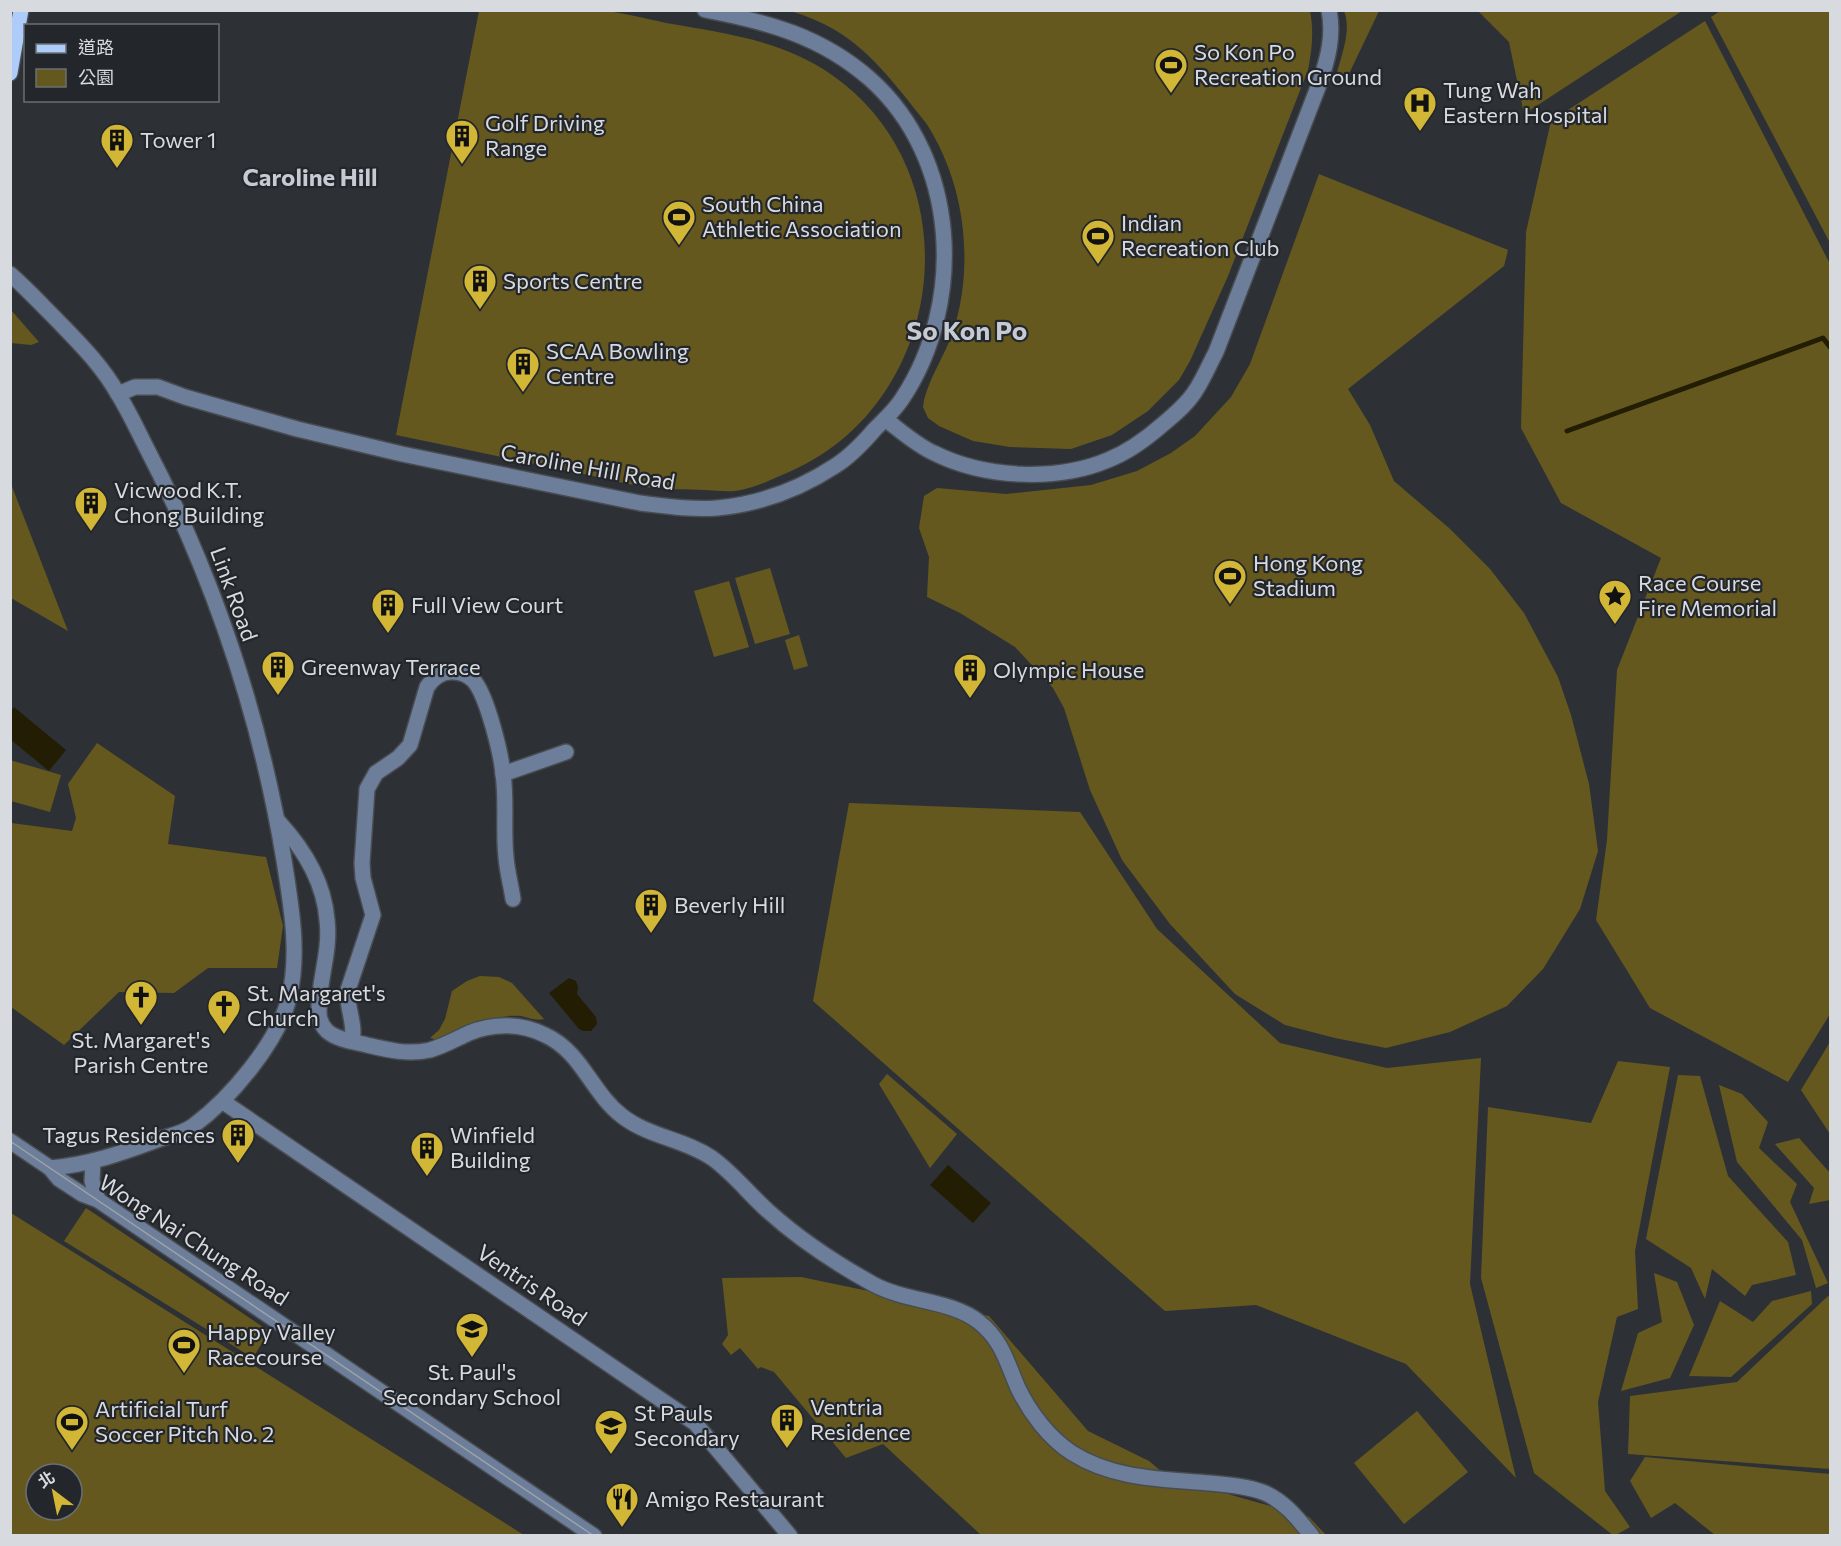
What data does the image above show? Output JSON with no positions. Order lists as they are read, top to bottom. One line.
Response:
{"streets":{"street":["Caroline Hill Road","Link Road","Wong Nai Chung Road","Ventris Road"]},"crossings":[["Caroline Hill Road","Link Road"],["Link Road","Wong Nai Chung Road"],["Link Road","Ventris Road"]],"districts":["Caroline Hill","So Kon Po"],"places":{"sports":["So Kon Po Recreation Ground","South China Athletic Association","Indian Recreation Club","Hong Kong Stadium","Happy Valley Racecourse","Artificial Turf Soccer Pitch No. 2"],"hospital":["Tung Wah Eastern Hospital"],"building":["Golf Driving Range","Tower 1","Sports Centre","SCAA Bowling Centre","Vicwood K.T. Chong Building","Full View Court","Greenway Terrace","Olympic House","Beverly Hill","Tagus Residences","Winfield Building","Ventria Residence"],"place":["Race Course Fire Memorial"],"church":["St. Margaret's Parish Centre","St. Margaret's Church"],"school or university":["St. Paul's Secondary School","St Pauls Secondary"],"restaurant":["Amigo Restaurant"]},"legend":["道路","公園"],"north":"top left"}
